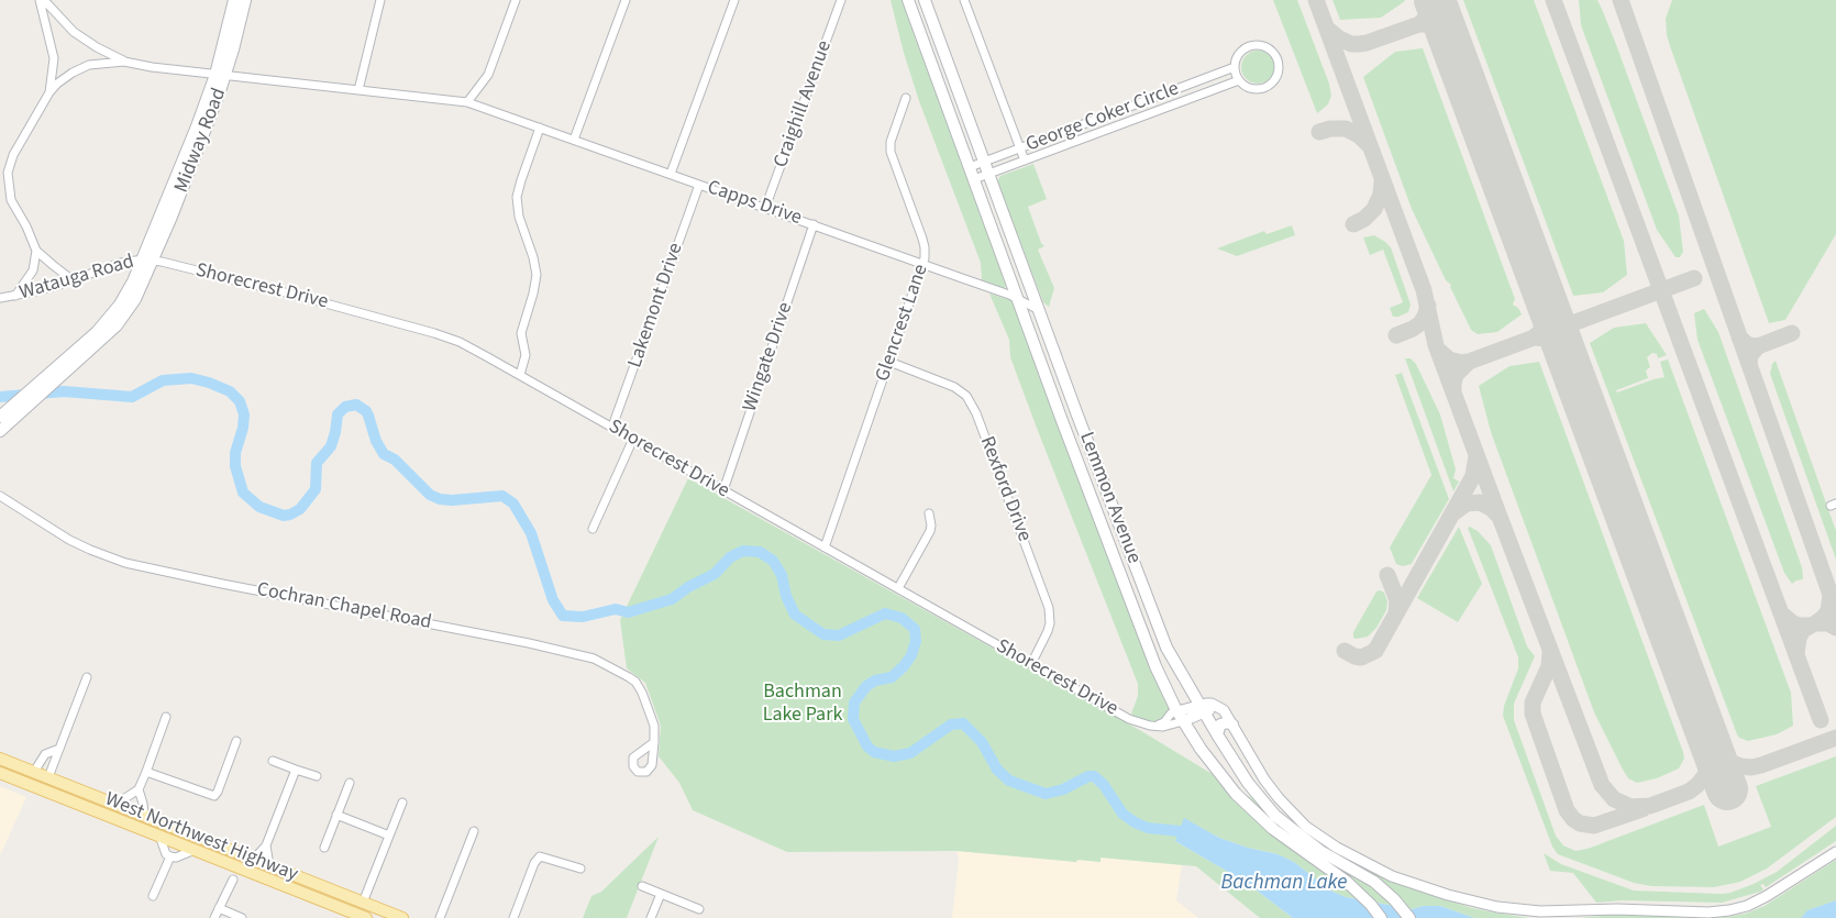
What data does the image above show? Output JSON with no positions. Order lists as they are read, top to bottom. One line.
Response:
{"streets":{"main road":["Midway Road","Lemmon Avenue","West Northwest Highway"],"street":["Craighill Avenue","George Coker Circle","Capps Drive","Watauga Road","Shorecrest Drive","Lakemont Drive","Glencrest Lane","Wingate Drive","Rexford Drive","Cochran Chapel Road"]},"crossings":[["Craighill Avenue","Capps Drive"],["George Coker Circle","Lemmon Avenue"],["Midway Road","Capps Drive"],["Midway Road","Watauga Road"],["Midway Road","Shorecrest Drive"],["Capps Drive","Lakemont Drive"],["Capps Drive","Glencrest Lane"],["Capps Drive","Wingate Drive"],["Capps Drive","Lemmon Avenue"],["Watauga Road","Shorecrest Drive"],["Shorecrest Drive","Lakemont Drive"],["Shorecrest Drive","Glencrest Lane"],["Shorecrest Drive","Wingate Drive"],["Shorecrest Drive","Rexford Drive"],["Shorecrest Drive","Lemmon Avenue"],["Glencrest Lane","Rexford Drive"]],"water":["Bachman Lake"],"parks":["Bachman Lake Park"]}
